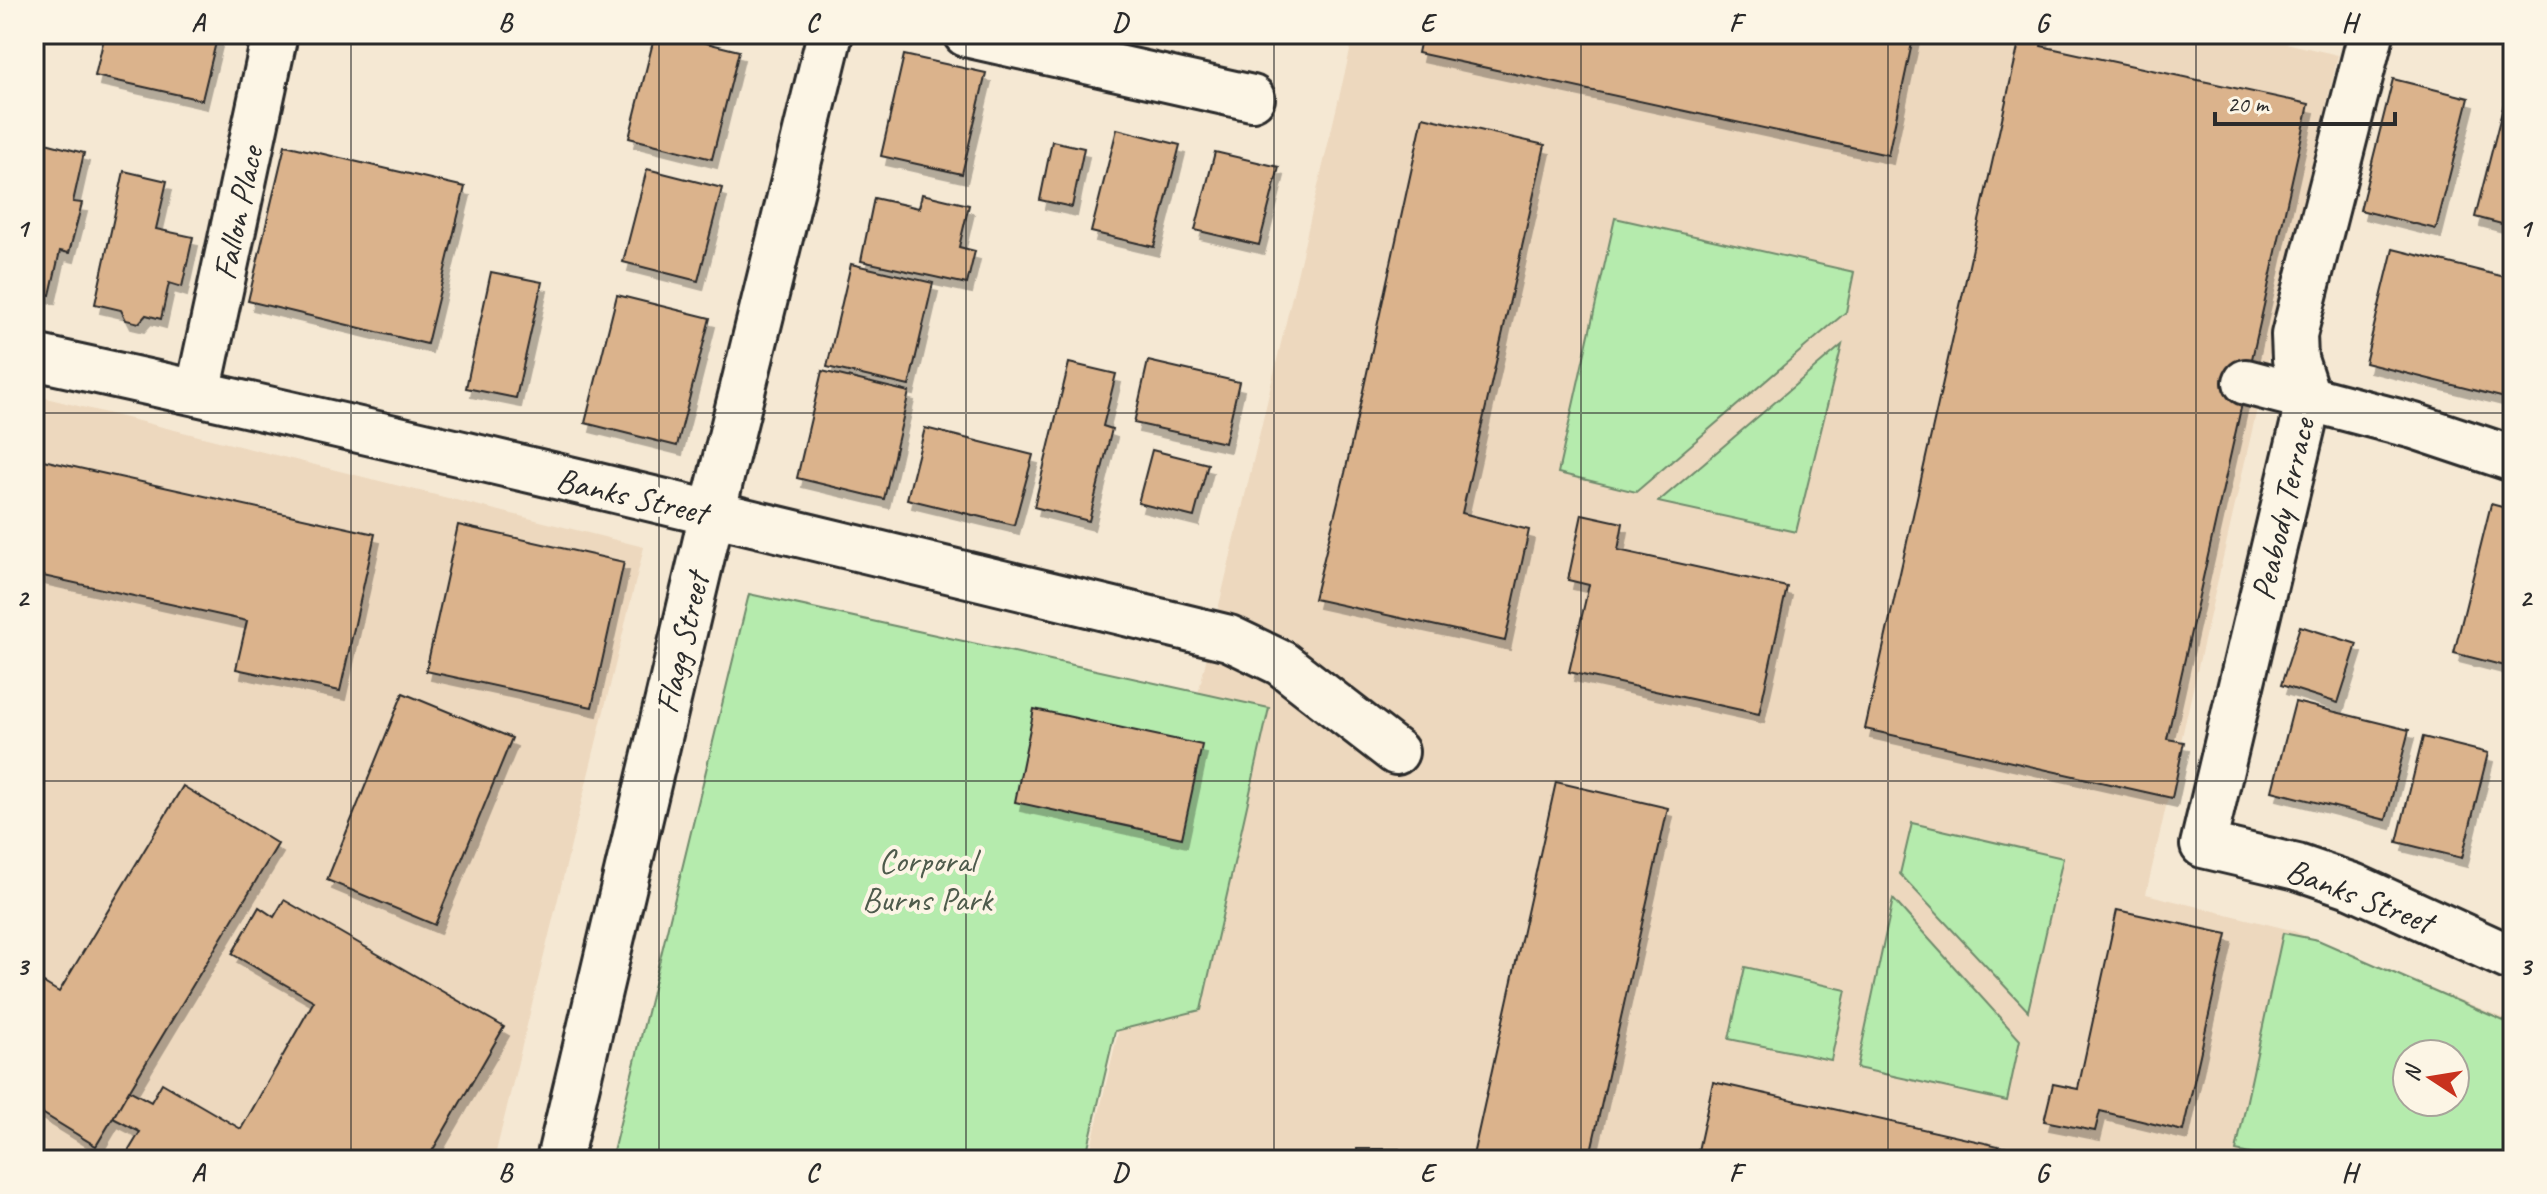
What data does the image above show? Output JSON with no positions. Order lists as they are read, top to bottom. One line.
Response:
{"streets":{"street":["Fallon Place","Banks Street","Peabody Terrace","Flagg Street"]},"crossings":[["Fallon Place","Banks Street"],["Banks Street","Peabody Terrace"],["Banks Street","Flagg Street"]],"parks":["Corporal Burns Park"],"scale_bar":"20 m","north":"left","grid":{"columns":["A","B","C","D","E","F","G","H"],"rows":["1","2","3"]}}
